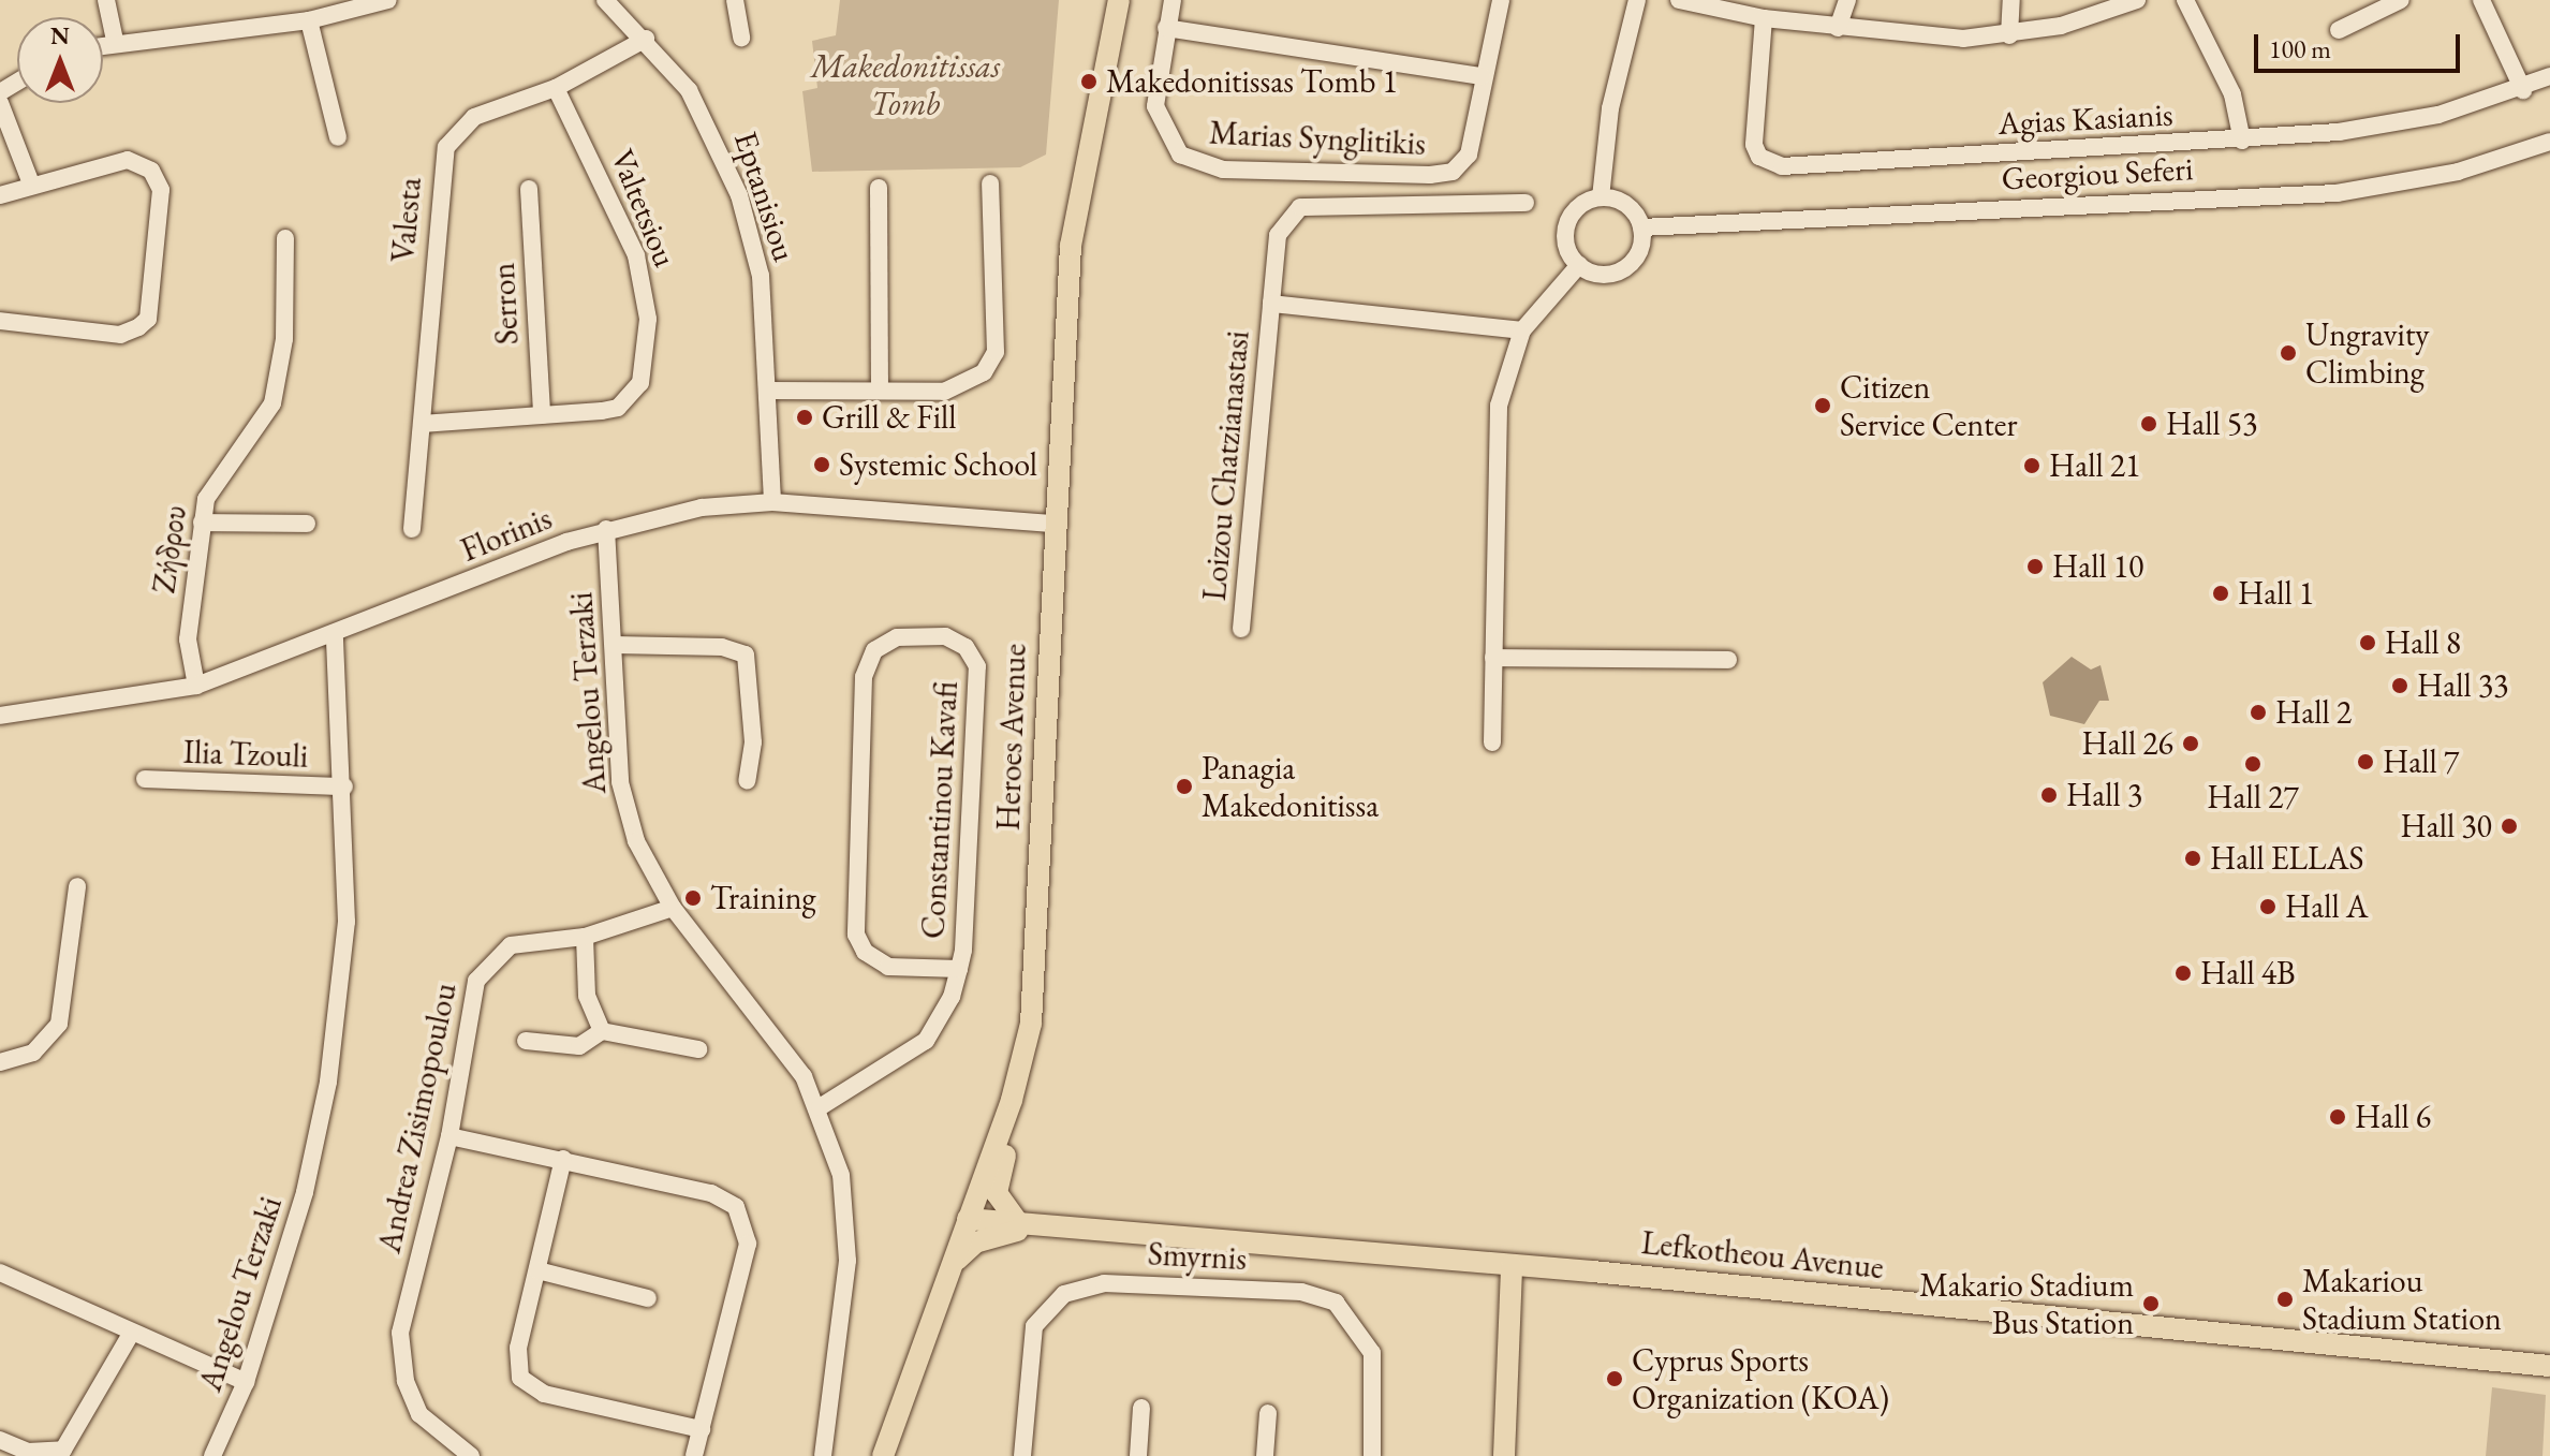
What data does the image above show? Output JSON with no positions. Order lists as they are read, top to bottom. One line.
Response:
{"streets":{"main road":["Heroes Avenue","Lefkotheou Avenue"],"street":["Agias Kasianis","Marias Synglitikis","Georgiou Seferi","Eptanisiou","Valtetsiou","Valesta","Serron","Loizou Chatzianastasi","Florinis","Ζήδρου","Angelou Terzaki","Ilia Tzouli","Constantinou Kavafi","Andrea Zisimopoulou","Smyrnis"]},"crossings":[["Eptanisiou","Valesta"],["Eptanisiou","Florinis"],["Valtetsiou","Valesta"],["Valtetsiou","Serron"],["Florinis","Ζήδρου"],["Florinis","Angelou Terzaki"],["Florinis","Heroes Avenue"],["Angelou Terzaki","Ilia Tzouli"],["Angelou Terzaki","Constantinou Kavafi"],["Angelou Terzaki","Andrea Zisimopoulou"],["Heroes Avenue","Lefkotheou Avenue"]],"parks":["Makedonitissas Tomb"],"places":["Makedonitissas Tomb 1","Ungravity Climbing","Citizen Service Center","Grill & Fill","Hall 53","Systemic School","Hall 21","Hall 10","Hall 1","Hall 8","Hall 33","Hall 2","Hall 26","Hall 7","Hall 27","Panagia Makedonitissa","Hall 3","Hall 30","Hall ELLAS","Training","Hall A","Hall 4B","Hall 6","Makariou Stadium Station","Makario Stadium Bus Station","Cyprus Sports Organization (KOA)"],"scale_bar":"100 m","north":"top"}
